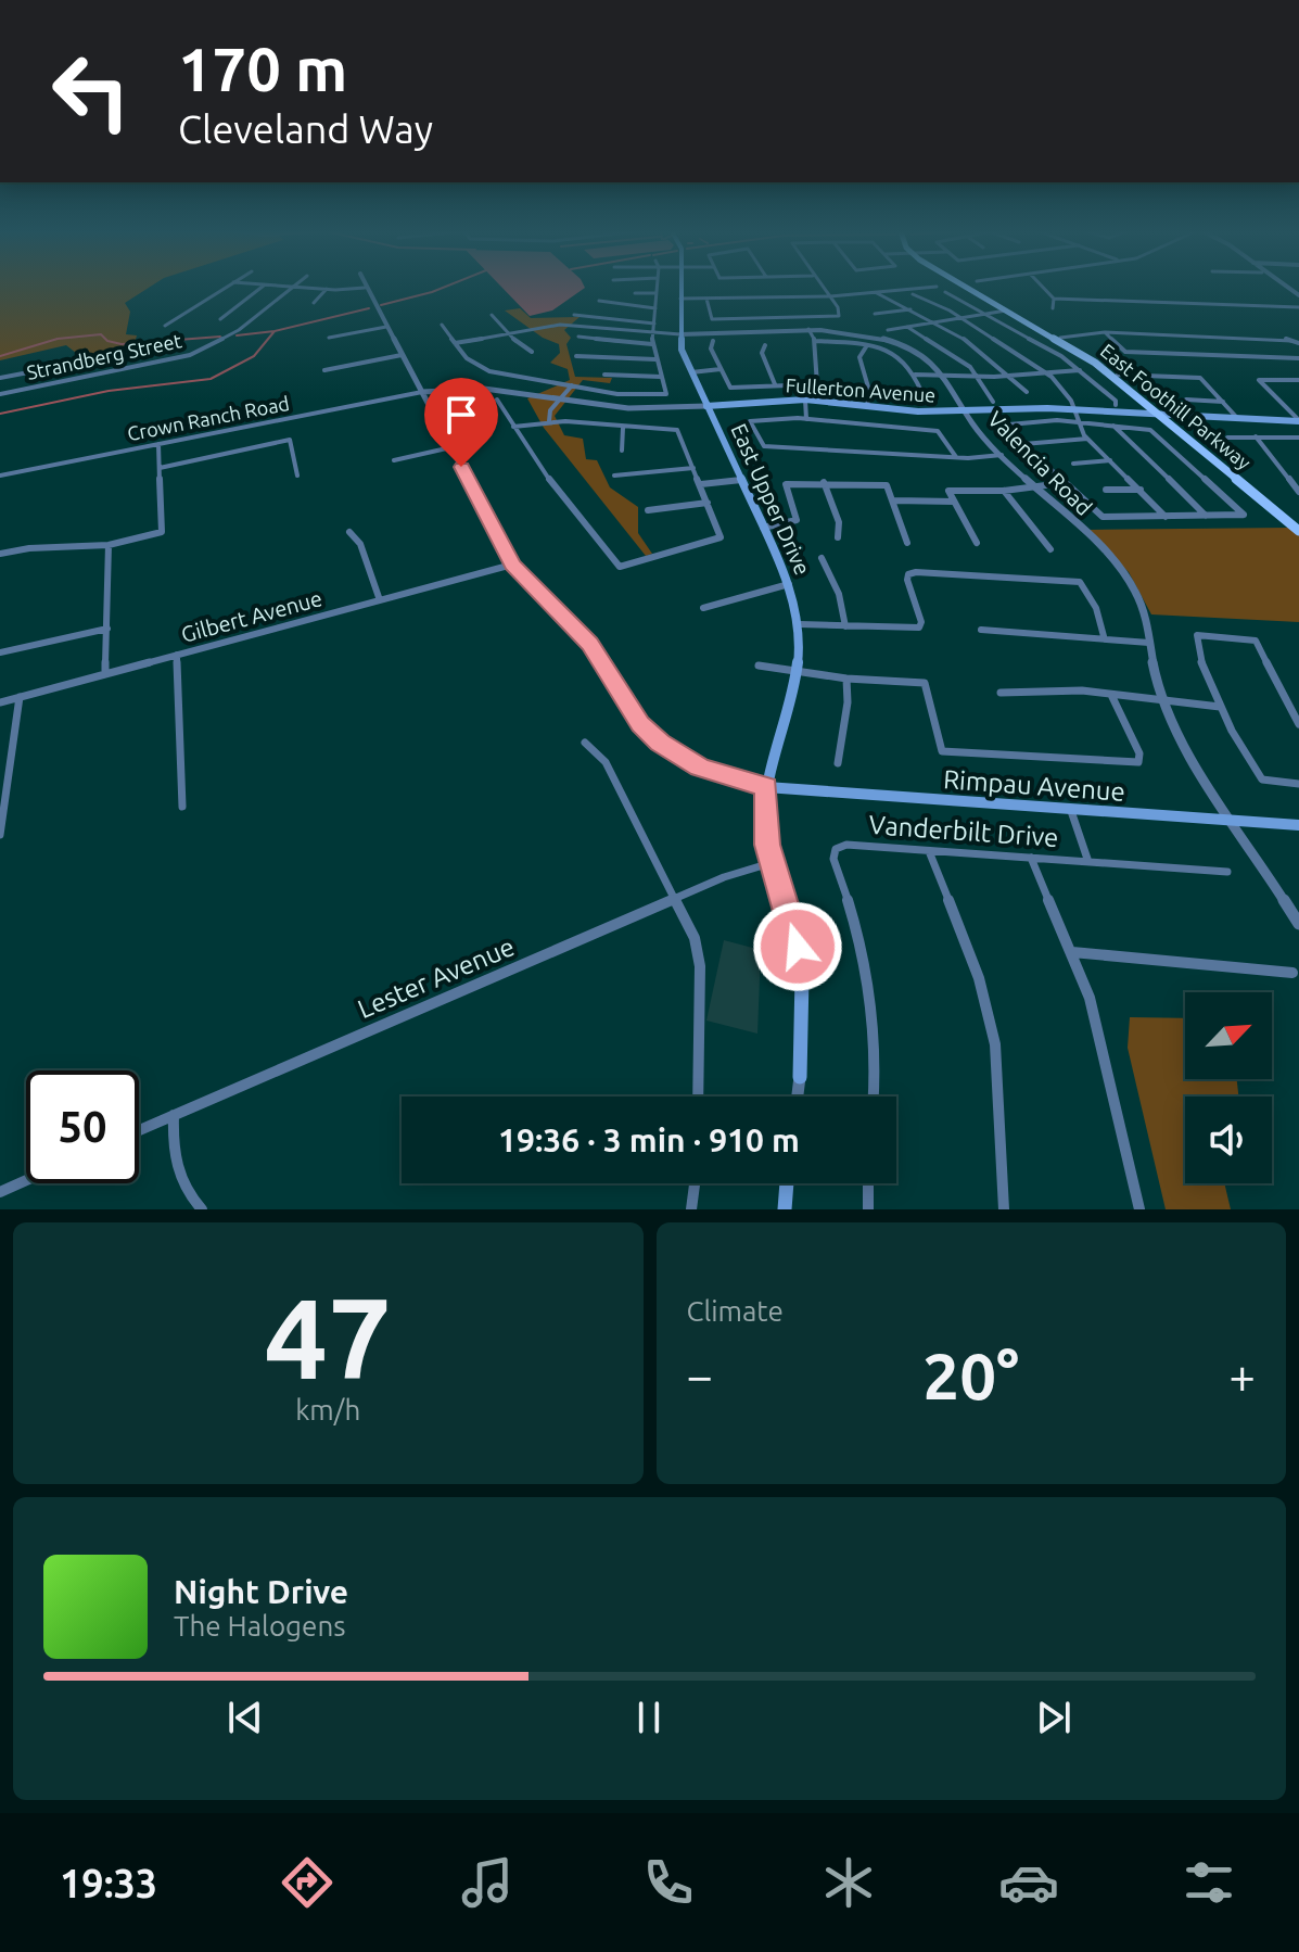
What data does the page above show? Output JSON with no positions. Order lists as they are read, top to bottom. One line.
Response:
{"streets":{"main road":["Fullerton Avenue","East Foothill Parkway","East Upper Drive","Rimpau Avenue"],"street":["Strandberg Street","Crown Ranch Road","Valencia Road","Gilbert Avenue","Vanderbilt Drive","Lester Avenue"]},"crossings":[["Fullerton Avenue","East Foothill Parkway"],["Fullerton Avenue","Crown Ranch Road"],["Fullerton Avenue","Valencia Road"],["Fullerton Avenue","East Upper Drive"],["Valencia Road","East Upper Drive"],["Valencia Road","Rimpau Avenue"],["East Upper Drive","Rimpau Avenue"],["East Upper Drive","Lester Avenue"]],"north":"top right","page":{"turn":["170 m","Cleveland Way"],"limit":"50","trip":"19:36 · 3 min · 910 m","tile":[["47","km/h"],"Climate"],"heat":["−","20°","+"],"song":["Night Drive","The Halogens"],"tabs":"19:33"}}
